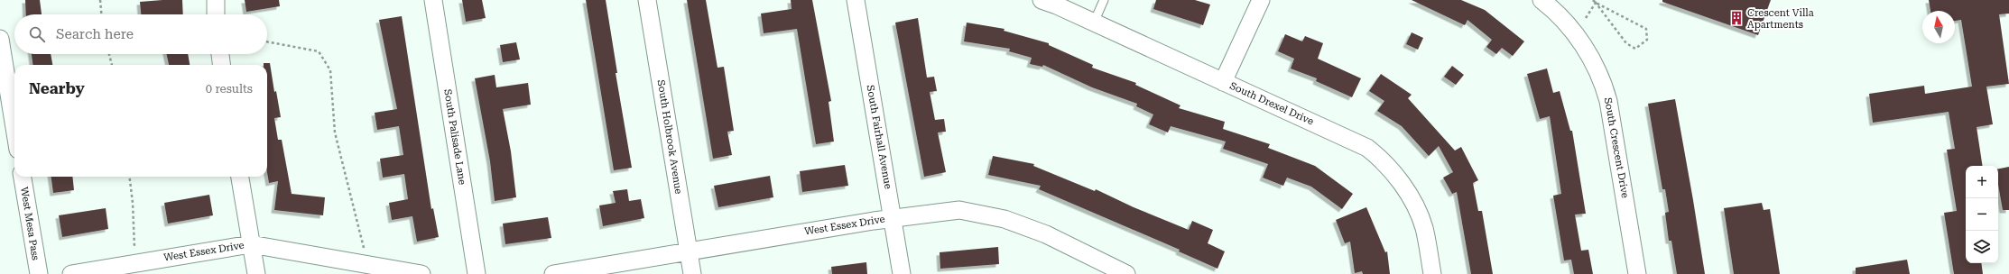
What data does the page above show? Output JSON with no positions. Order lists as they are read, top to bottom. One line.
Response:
{"streets":{"street":["South Drexel Drive","South Palisade Lane","South Holbrook Avenue","South Fairhall Avenue","South Crescent Drive","West Mesa Pass","West Essex Drive"]},"crossings":[["South Holbrook Avenue","West Essex Drive"],["South Fairhall Avenue","West Essex Drive"]],"places":{"building":["Crescent Villa Apartments"]},"north":"top","page":{"search":"Search here","heading":["Nearby","0 results"],"map_buttons":["+","−"]}}
